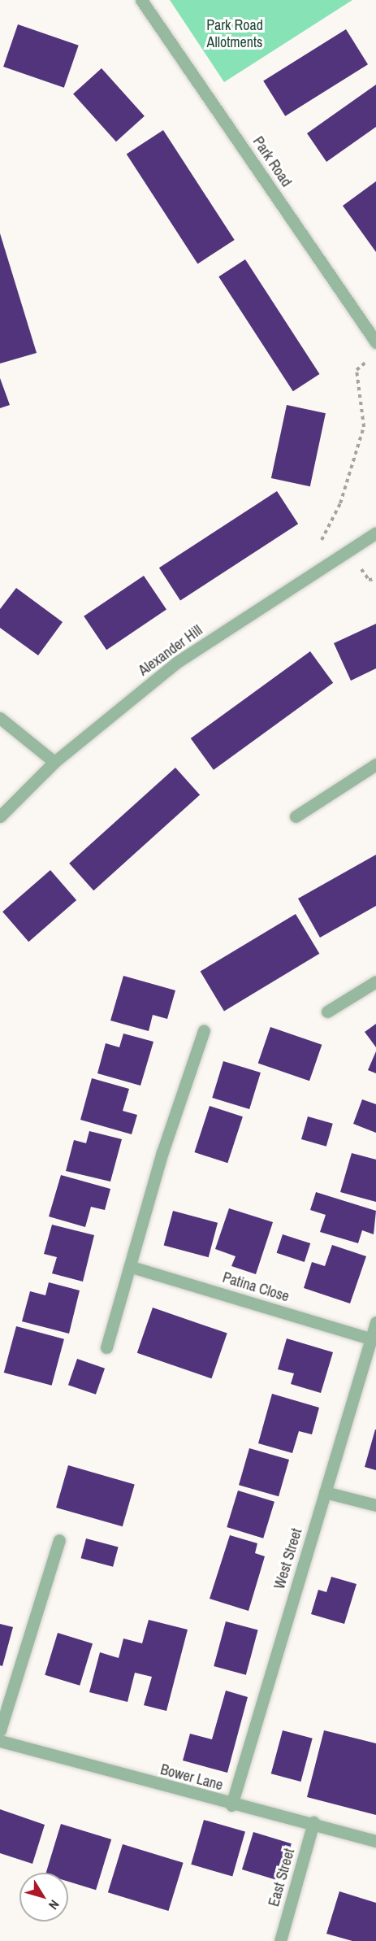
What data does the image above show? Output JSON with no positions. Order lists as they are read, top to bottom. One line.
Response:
{"streets":{"street":["Park Road","Alexander Hill","Patina Close","West Street","Bower Lane","East Street"]},"crossings":[["Patina Close","West Street"],["West Street","Bower Lane"],["Bower Lane","East Street"]],"parks":["Park Road Allotments"],"north":"bottom right"}
